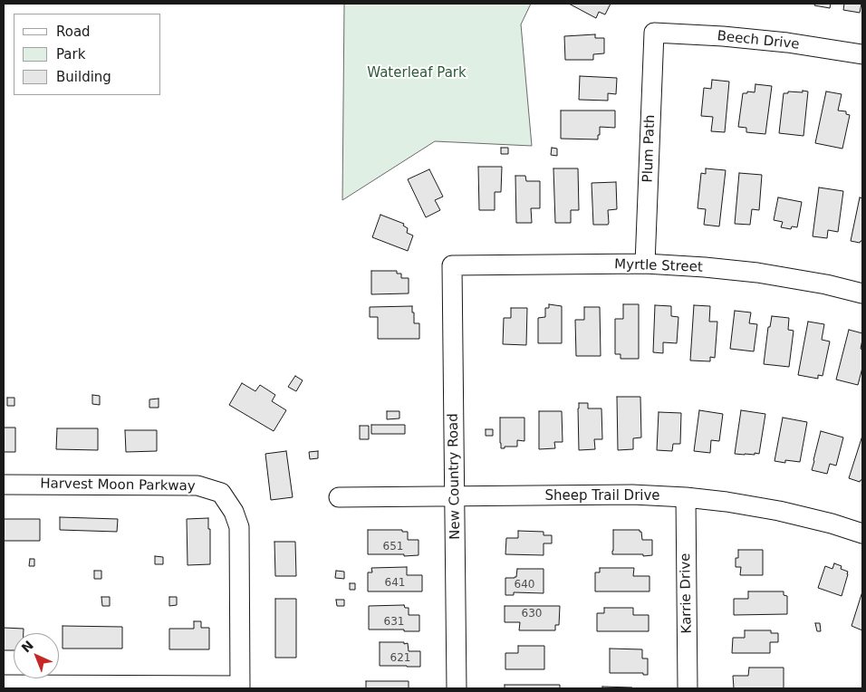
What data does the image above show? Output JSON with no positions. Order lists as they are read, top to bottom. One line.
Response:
{"streets":{"street":["Beech Drive","Plum Path","Myrtle Street","New Country Road","Harvest Moon Parkway","Sheep Trail Drive","Karrie Drive"]},"crossings":[["Beech Drive","Plum Path"],["Plum Path","Myrtle Street"],["Myrtle Street","New Country Road"],["New Country Road","Sheep Trail Drive"],["Sheep Trail Drive","Karrie Drive"]],"parks":["Waterleaf Park"],"house_numbers":["651","641","640","630","631","621"],"legend":["Road","Park","Building"],"north":"top left"}
